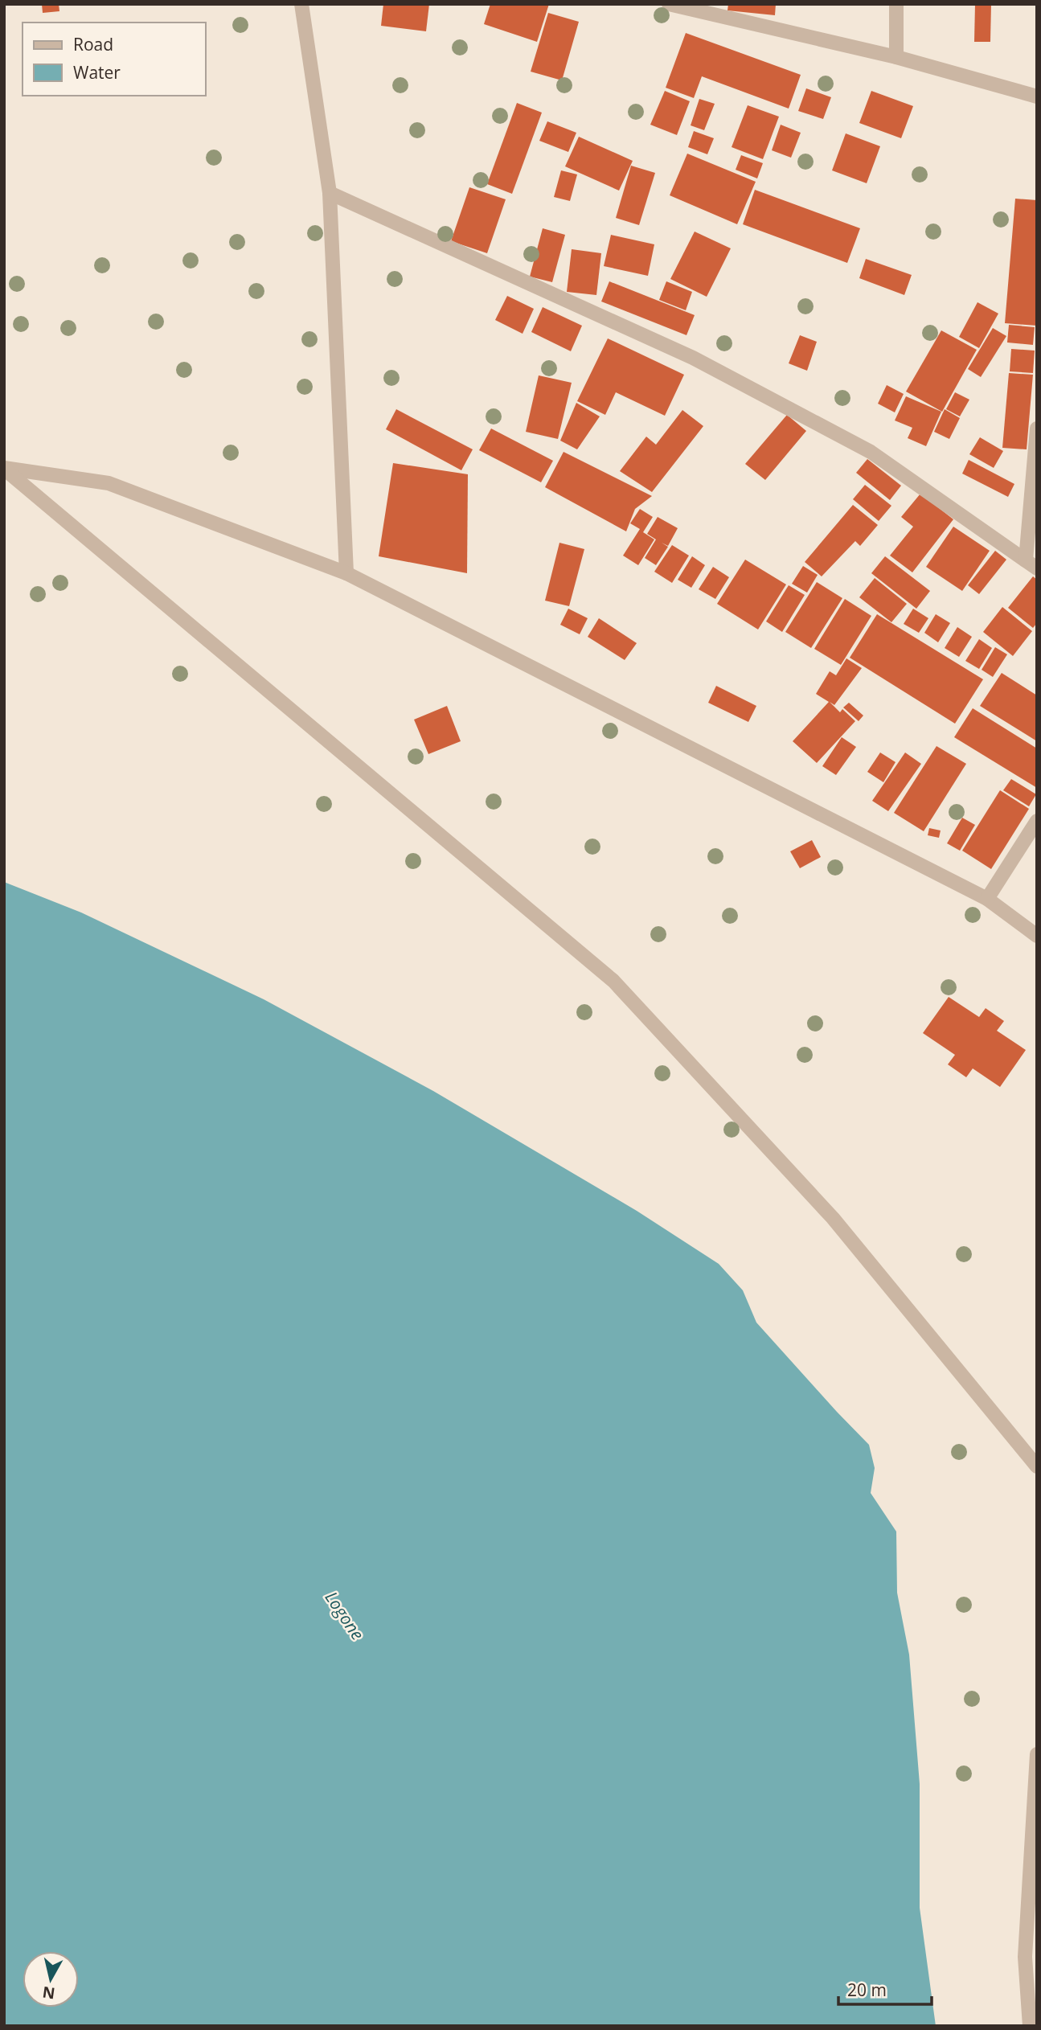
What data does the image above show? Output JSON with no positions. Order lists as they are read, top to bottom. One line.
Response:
{"water":["Logone"],"legend":["Road","Water"],"scale_bar":"20 m","north":"bottom"}
